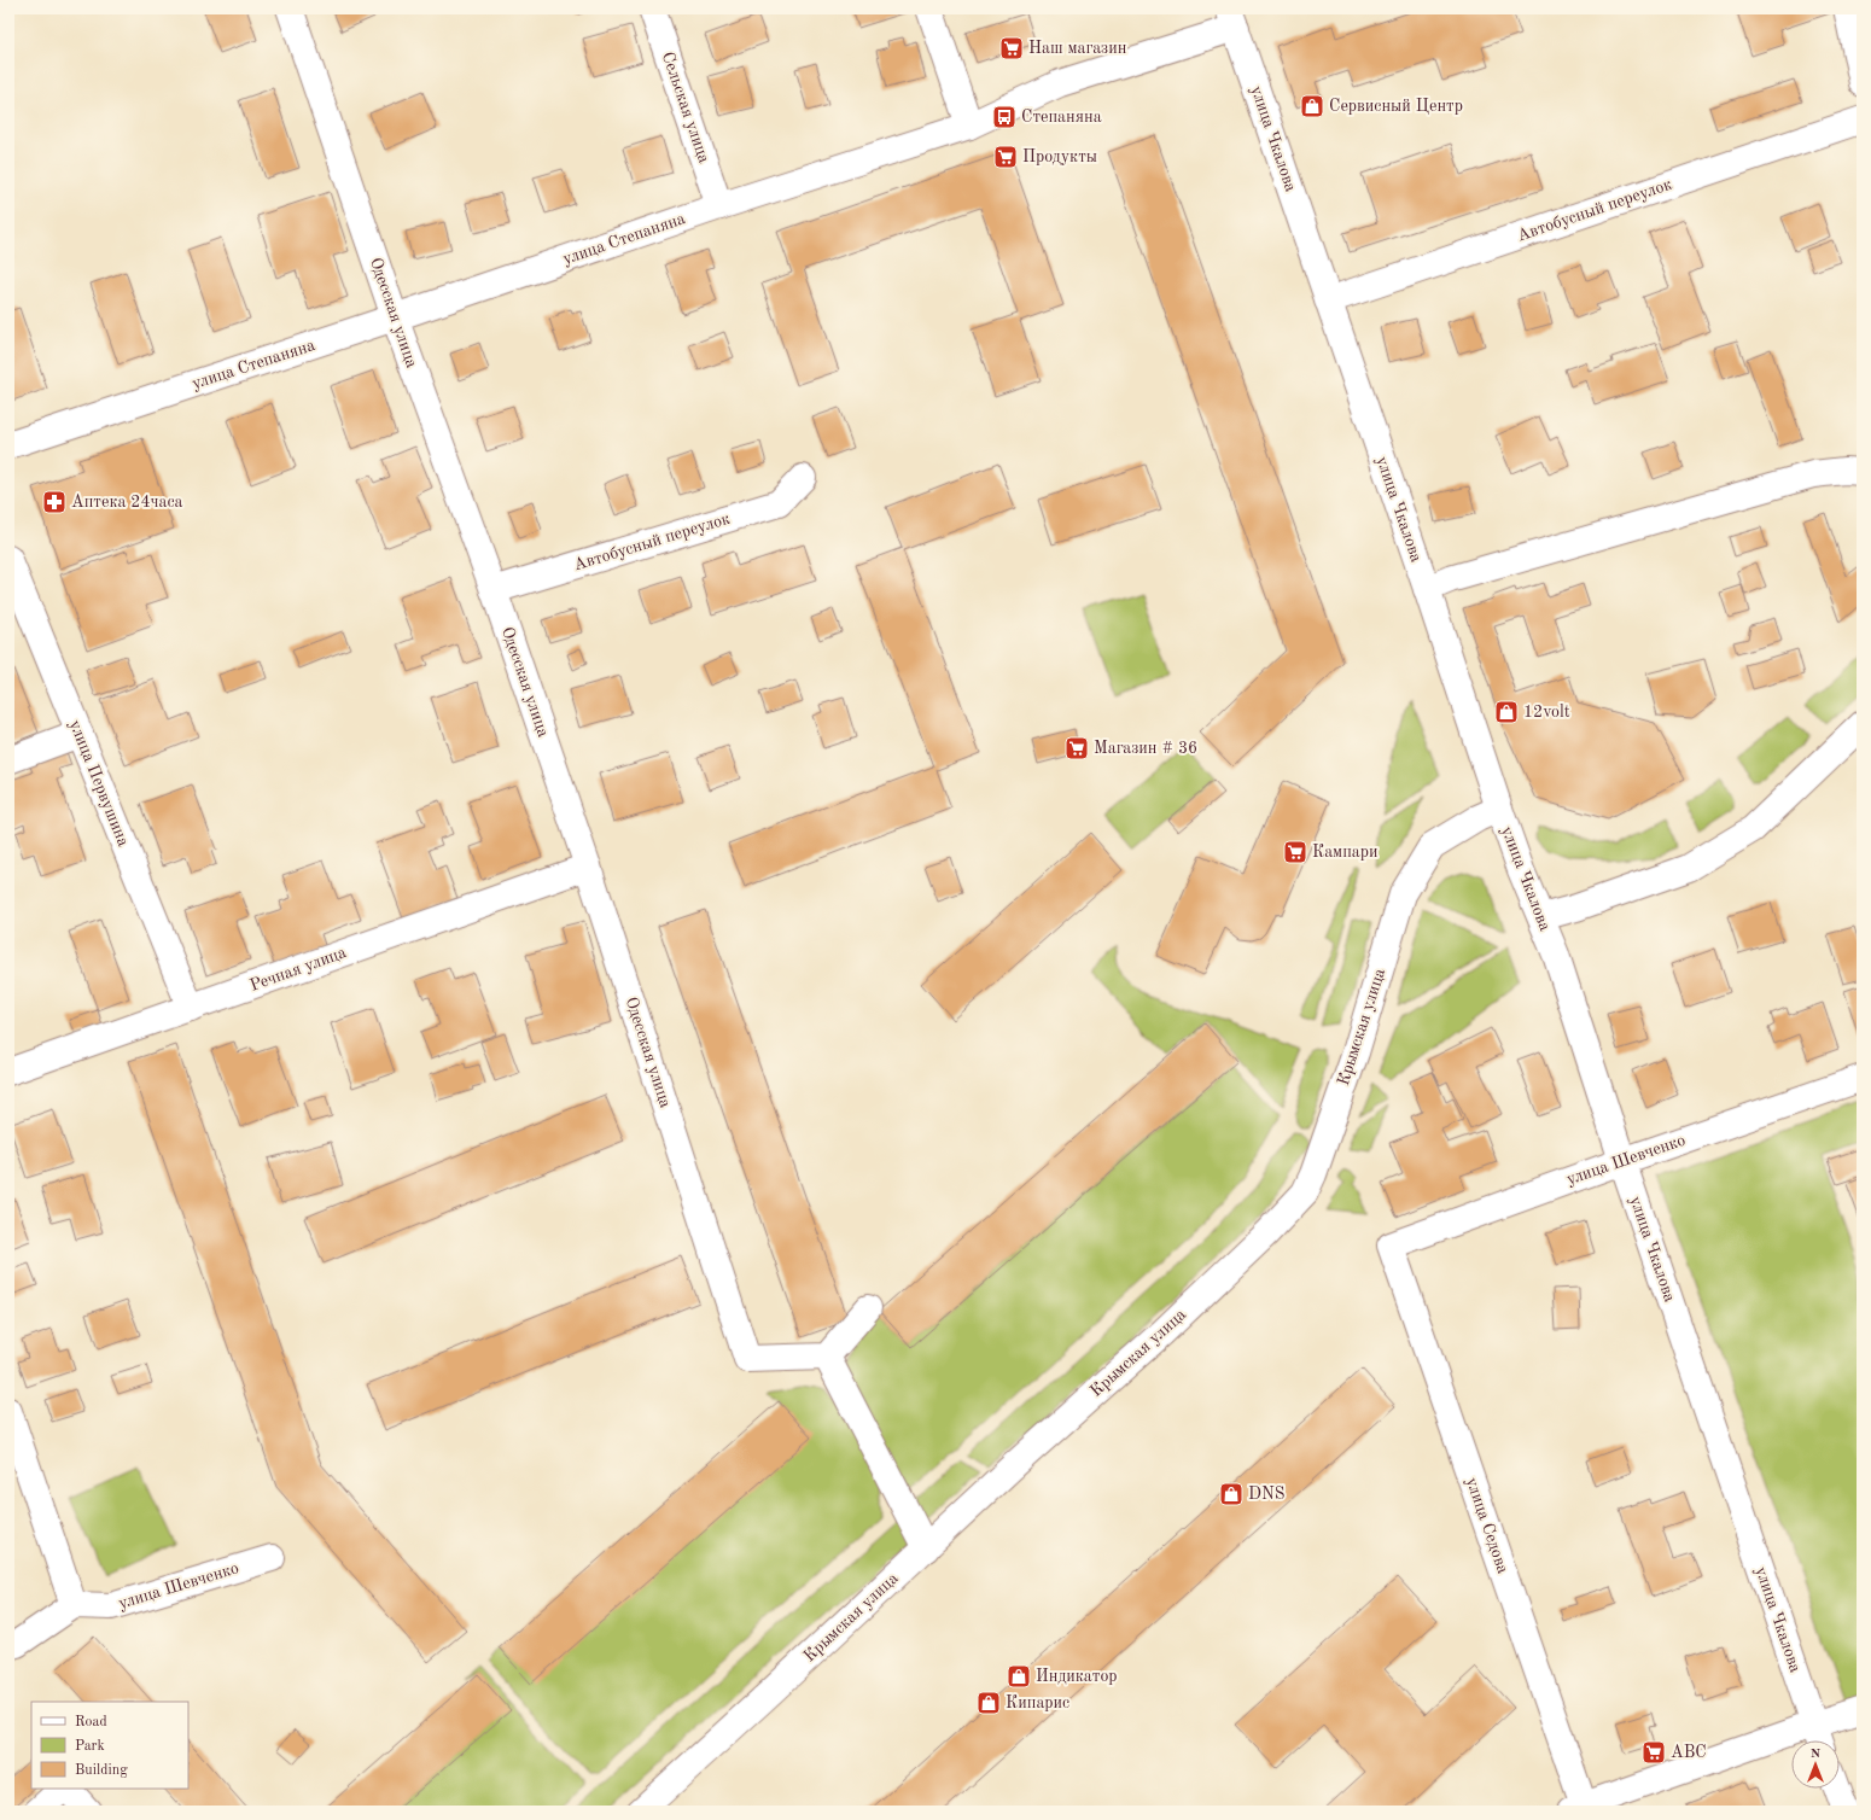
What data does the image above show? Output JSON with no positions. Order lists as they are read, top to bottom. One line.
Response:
{"streets":{"street":["Сельская улица","улица Чкалова","Автобусный переулок","улица Степаняна","Одесская улица","улица Первушина","Речная улица","Крымская улица","улица Шевченко","улица Седова"]},"crossings":[["Сельская улица","улица Степаняна"],["улица Чкалова","Автобусный переулок"],["улица Чкалова","улица Степаняна"],["улица Чкалова","Крымская улица"],["улица Чкалова","улица Шевченко"],["Автобусный переулок","Одесская улица"],["улица Степаняна","Одесская улица"],["Одесская улица","Речная улица"],["улица Первушина","Речная улица"],["улица Шевченко","улица Седова"]],"places":{"supermarket":["Наш магазин","Продукты","Магазин # 36","Кампари","ABC"],"shop":["Сервисный Центр","12volt","DNS","Индикатор","Кипарис"],"bus stop":["Степаняна"],"pharmacy":["Аптека 24часа"]},"legend":["Road","Park","Building"],"north":"top"}
